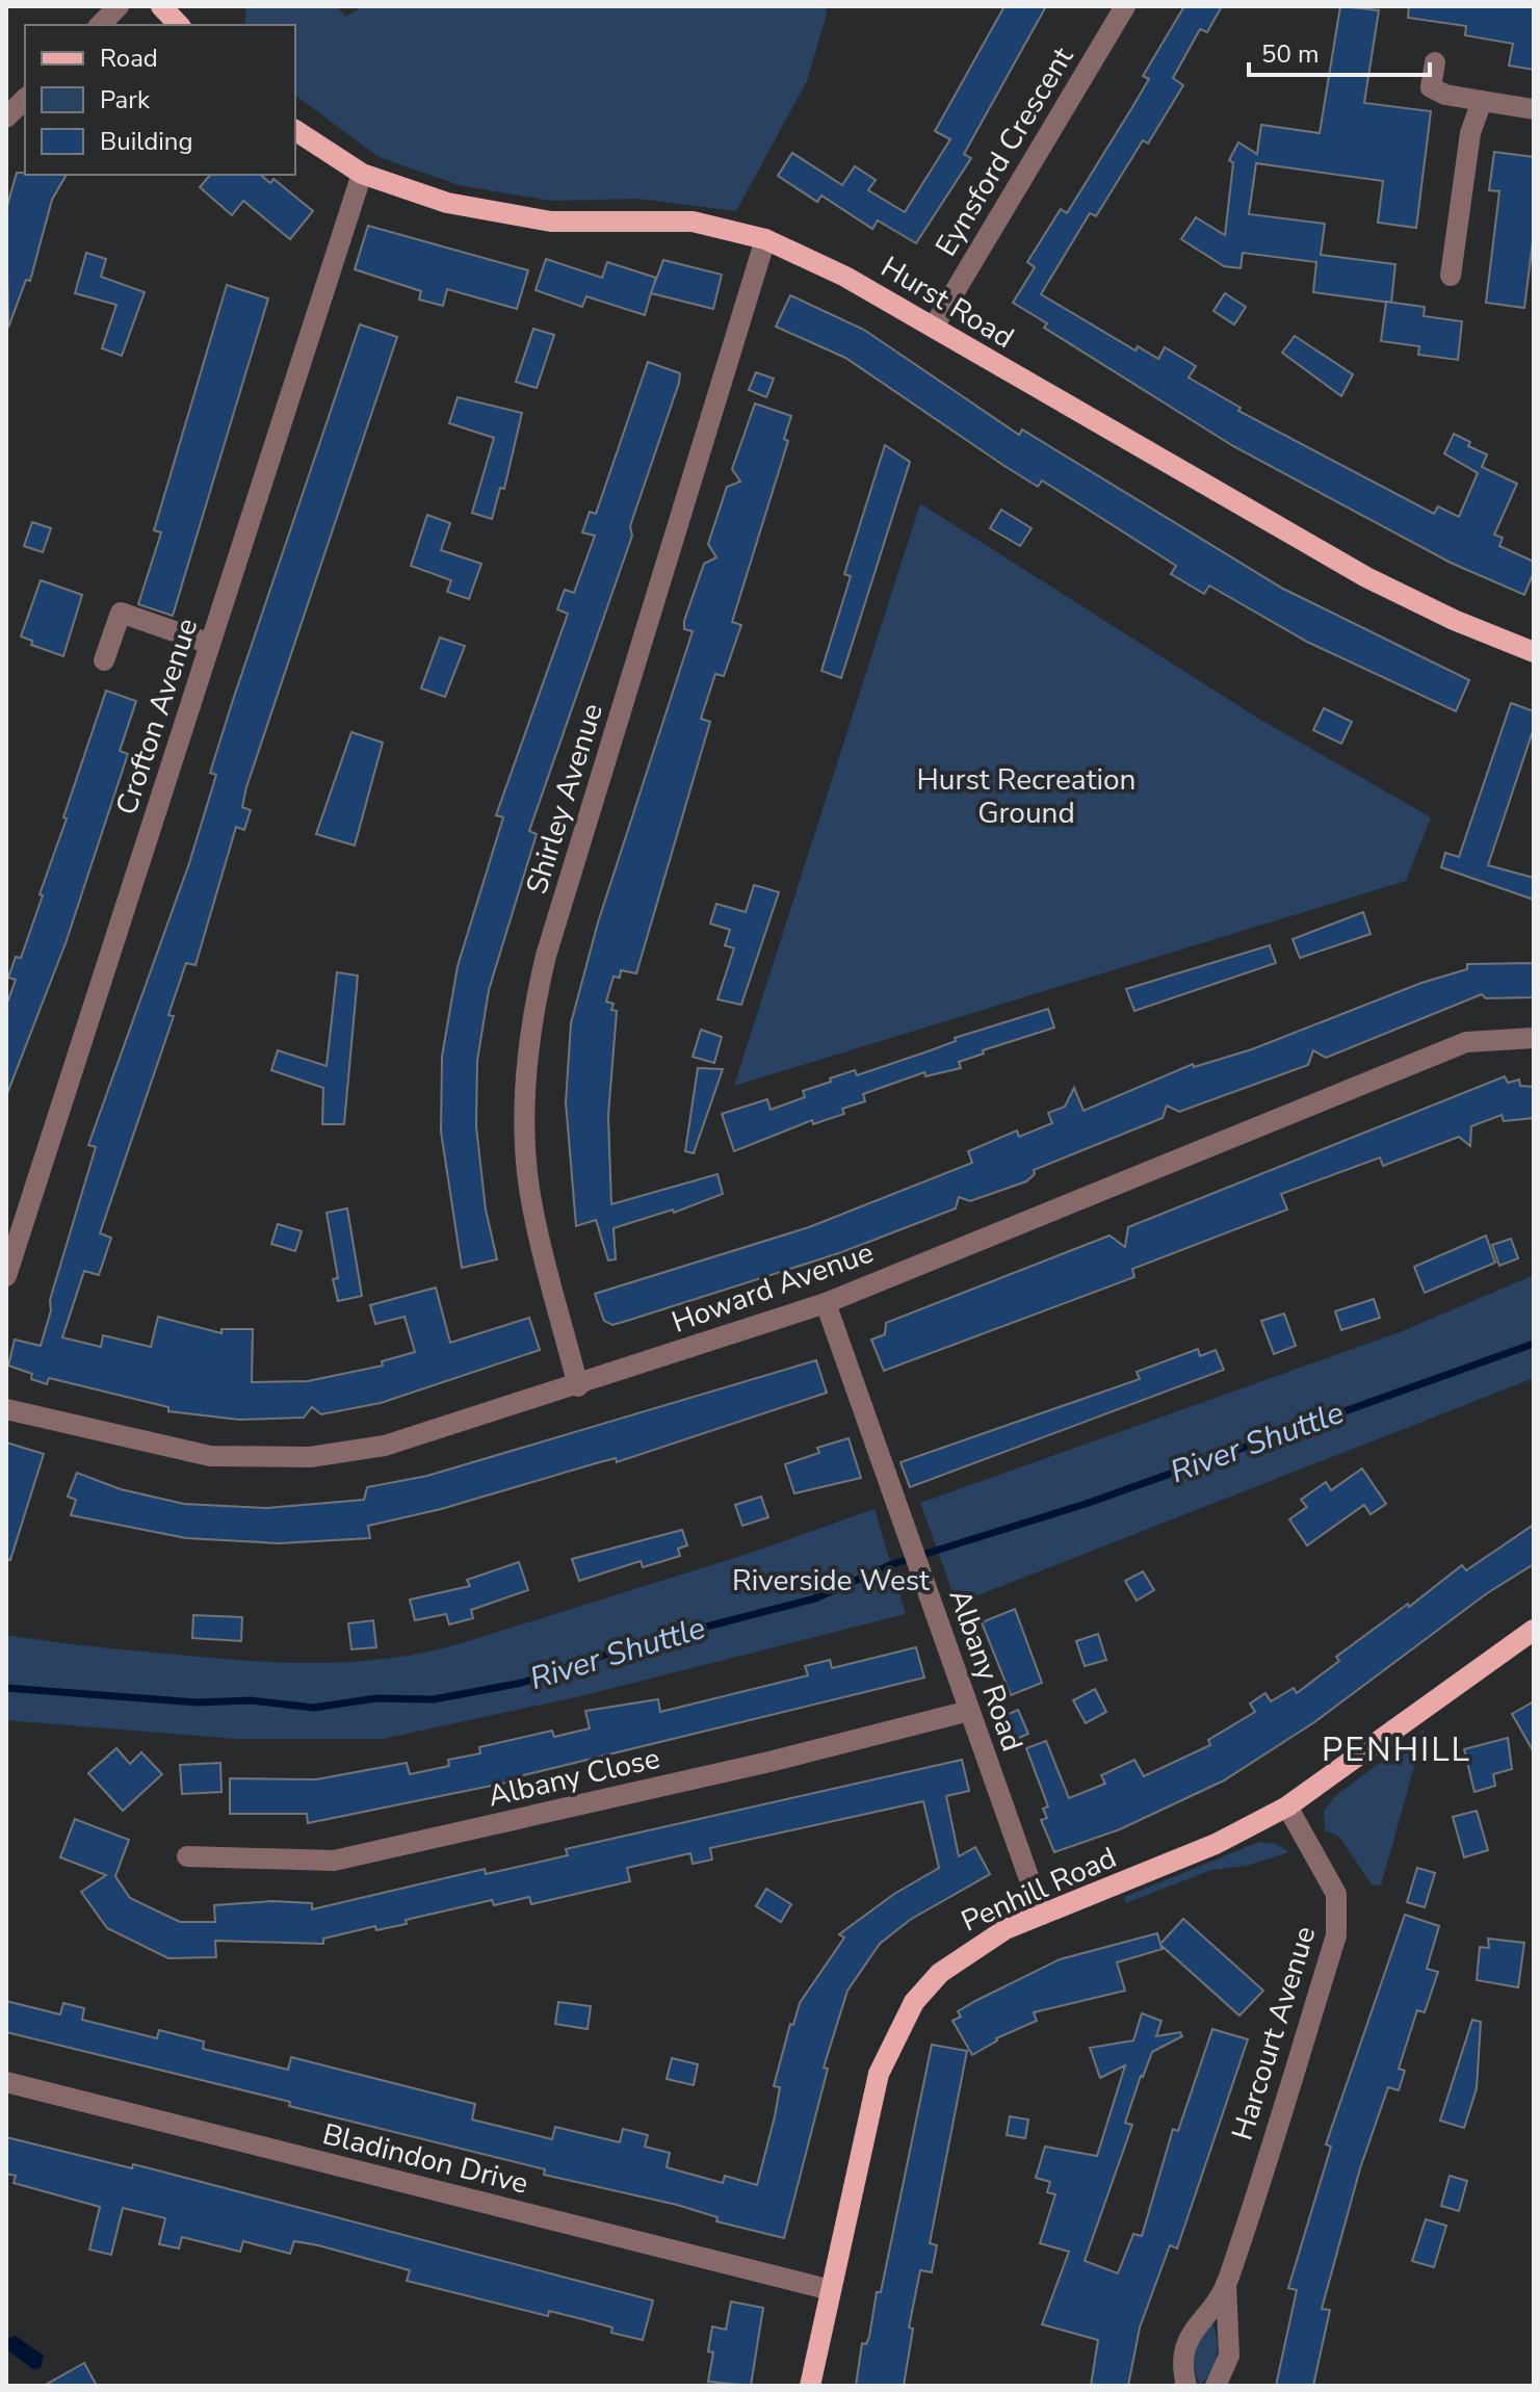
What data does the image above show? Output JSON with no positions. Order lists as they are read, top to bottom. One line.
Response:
{"streets":{"main road":["Hurst Road","Penhill Road"],"street":["Eynsford Crescent","Crofton Avenue","Shirley Avenue","Howard Avenue","Albany Road","Albany Close","Harcourt Avenue","Bladindon Drive"]},"crossings":[["Eynsford Crescent","Hurst Road"],["Hurst Road","Crofton Avenue"],["Hurst Road","Shirley Avenue"],["Shirley Avenue","Howard Avenue"],["Howard Avenue","Albany Road"],["Albany Road","Albany Close"],["Albany Road","Penhill Road"],["Penhill Road","Harcourt Avenue"],["Penhill Road","Bladindon Drive"]],"districts":["PENHILL"],"water":["River Shuttle"],"parks":["Hurst Recreation Ground","Riverside West"],"legend":["Road","Park","Building"],"scale_bar":"50 m"}
